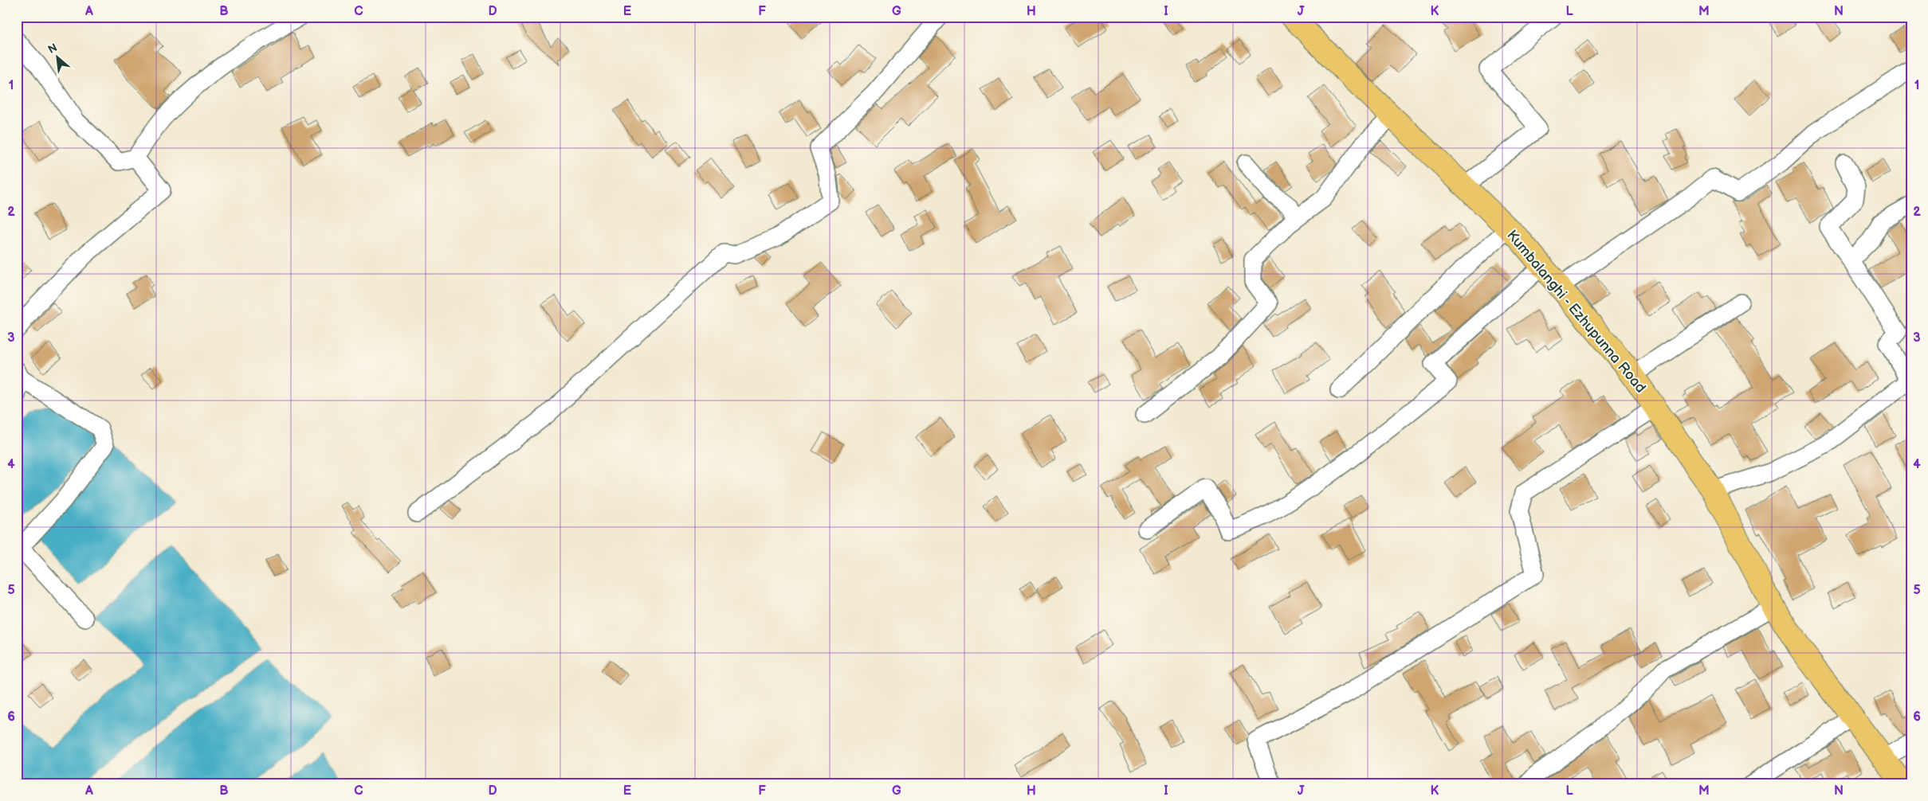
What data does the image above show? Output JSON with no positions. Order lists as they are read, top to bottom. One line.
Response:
{"streets":{"main road":["Kumbalanghi - Ezhupunna Road"]},"north":"top left","grid":{"columns":["A","B","C","D","E","F","G","H","I","J","K","L","M","N"],"rows":["1","2","3","4","5","6"]}}
